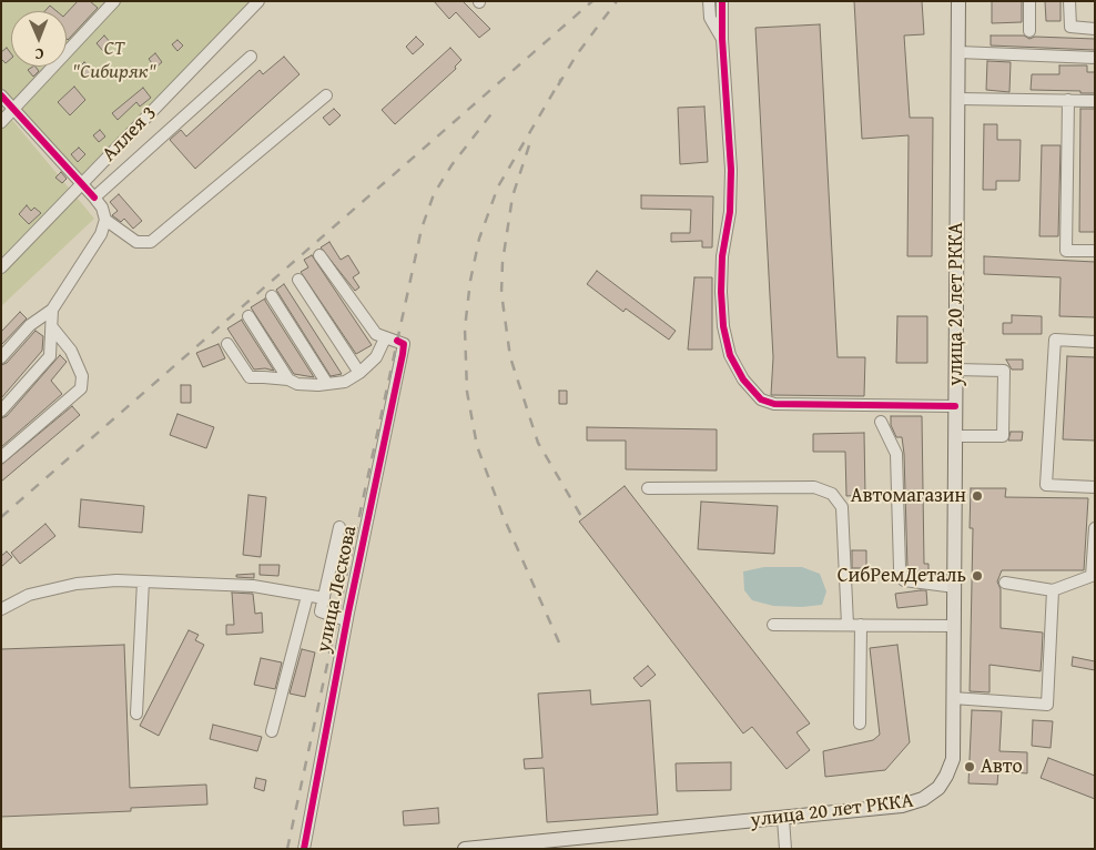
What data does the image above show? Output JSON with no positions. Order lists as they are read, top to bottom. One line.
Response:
{"streets":{"main road":["улица 20 лет РККА"],"street":["Аллея 3","улица Лескова"]},"parks":["СТ \"Сибиряк\""],"places":["Автомагазин","СибРемДеталь","Авто"],"north":"bottom"}
